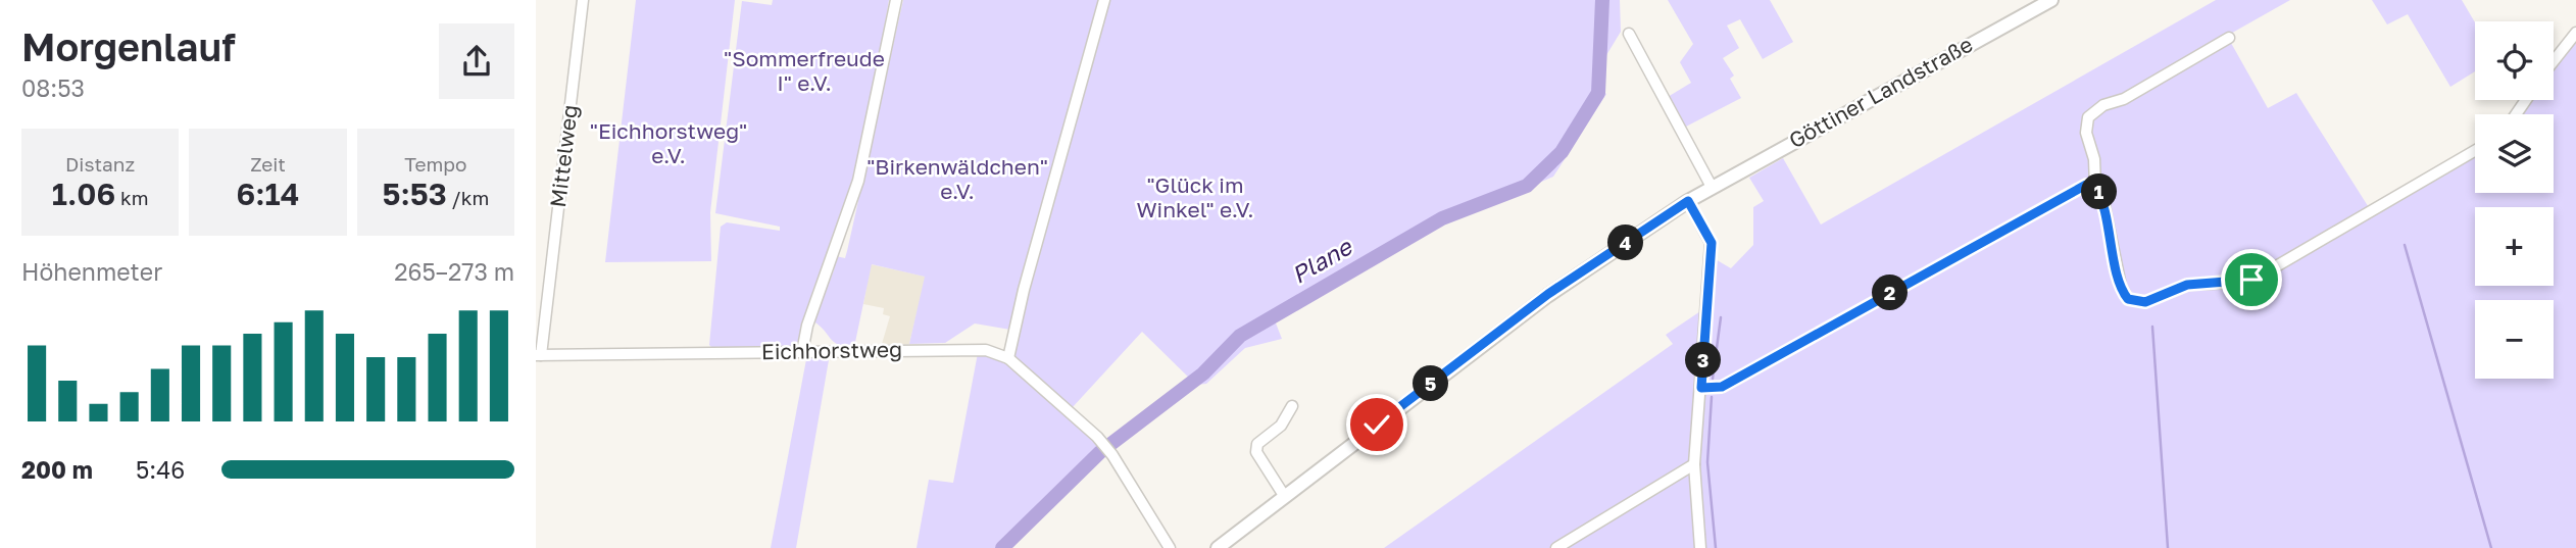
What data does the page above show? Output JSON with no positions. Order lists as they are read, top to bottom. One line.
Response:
{"streets":{"street":["Göttiner Landstraße","Mittelweg","Eichhorstweg"]},"crossings":[["Mittelweg","Eichhorstweg"]],"water":["Plane"],"parks":["\"Sommerfreude I\" e.V.","\"Eichhorstweg\" e.V.","\"Birkenwäldchen\" e.V.","\"Glück im Winkel\" e.V."],"page":{"heading":["Morgenlauf","08:53"],"map_buttons":["+","−"],"stats":[["Distanz","1.06 km"],["Zeit","6:14"],["Tempo","5:53 /km"]],"pins":["1","4","2","3","5"],"chart":["Höhenmeter","265–273 m"],"list":[{"name":"200 m","note":"5:46"}]}}
